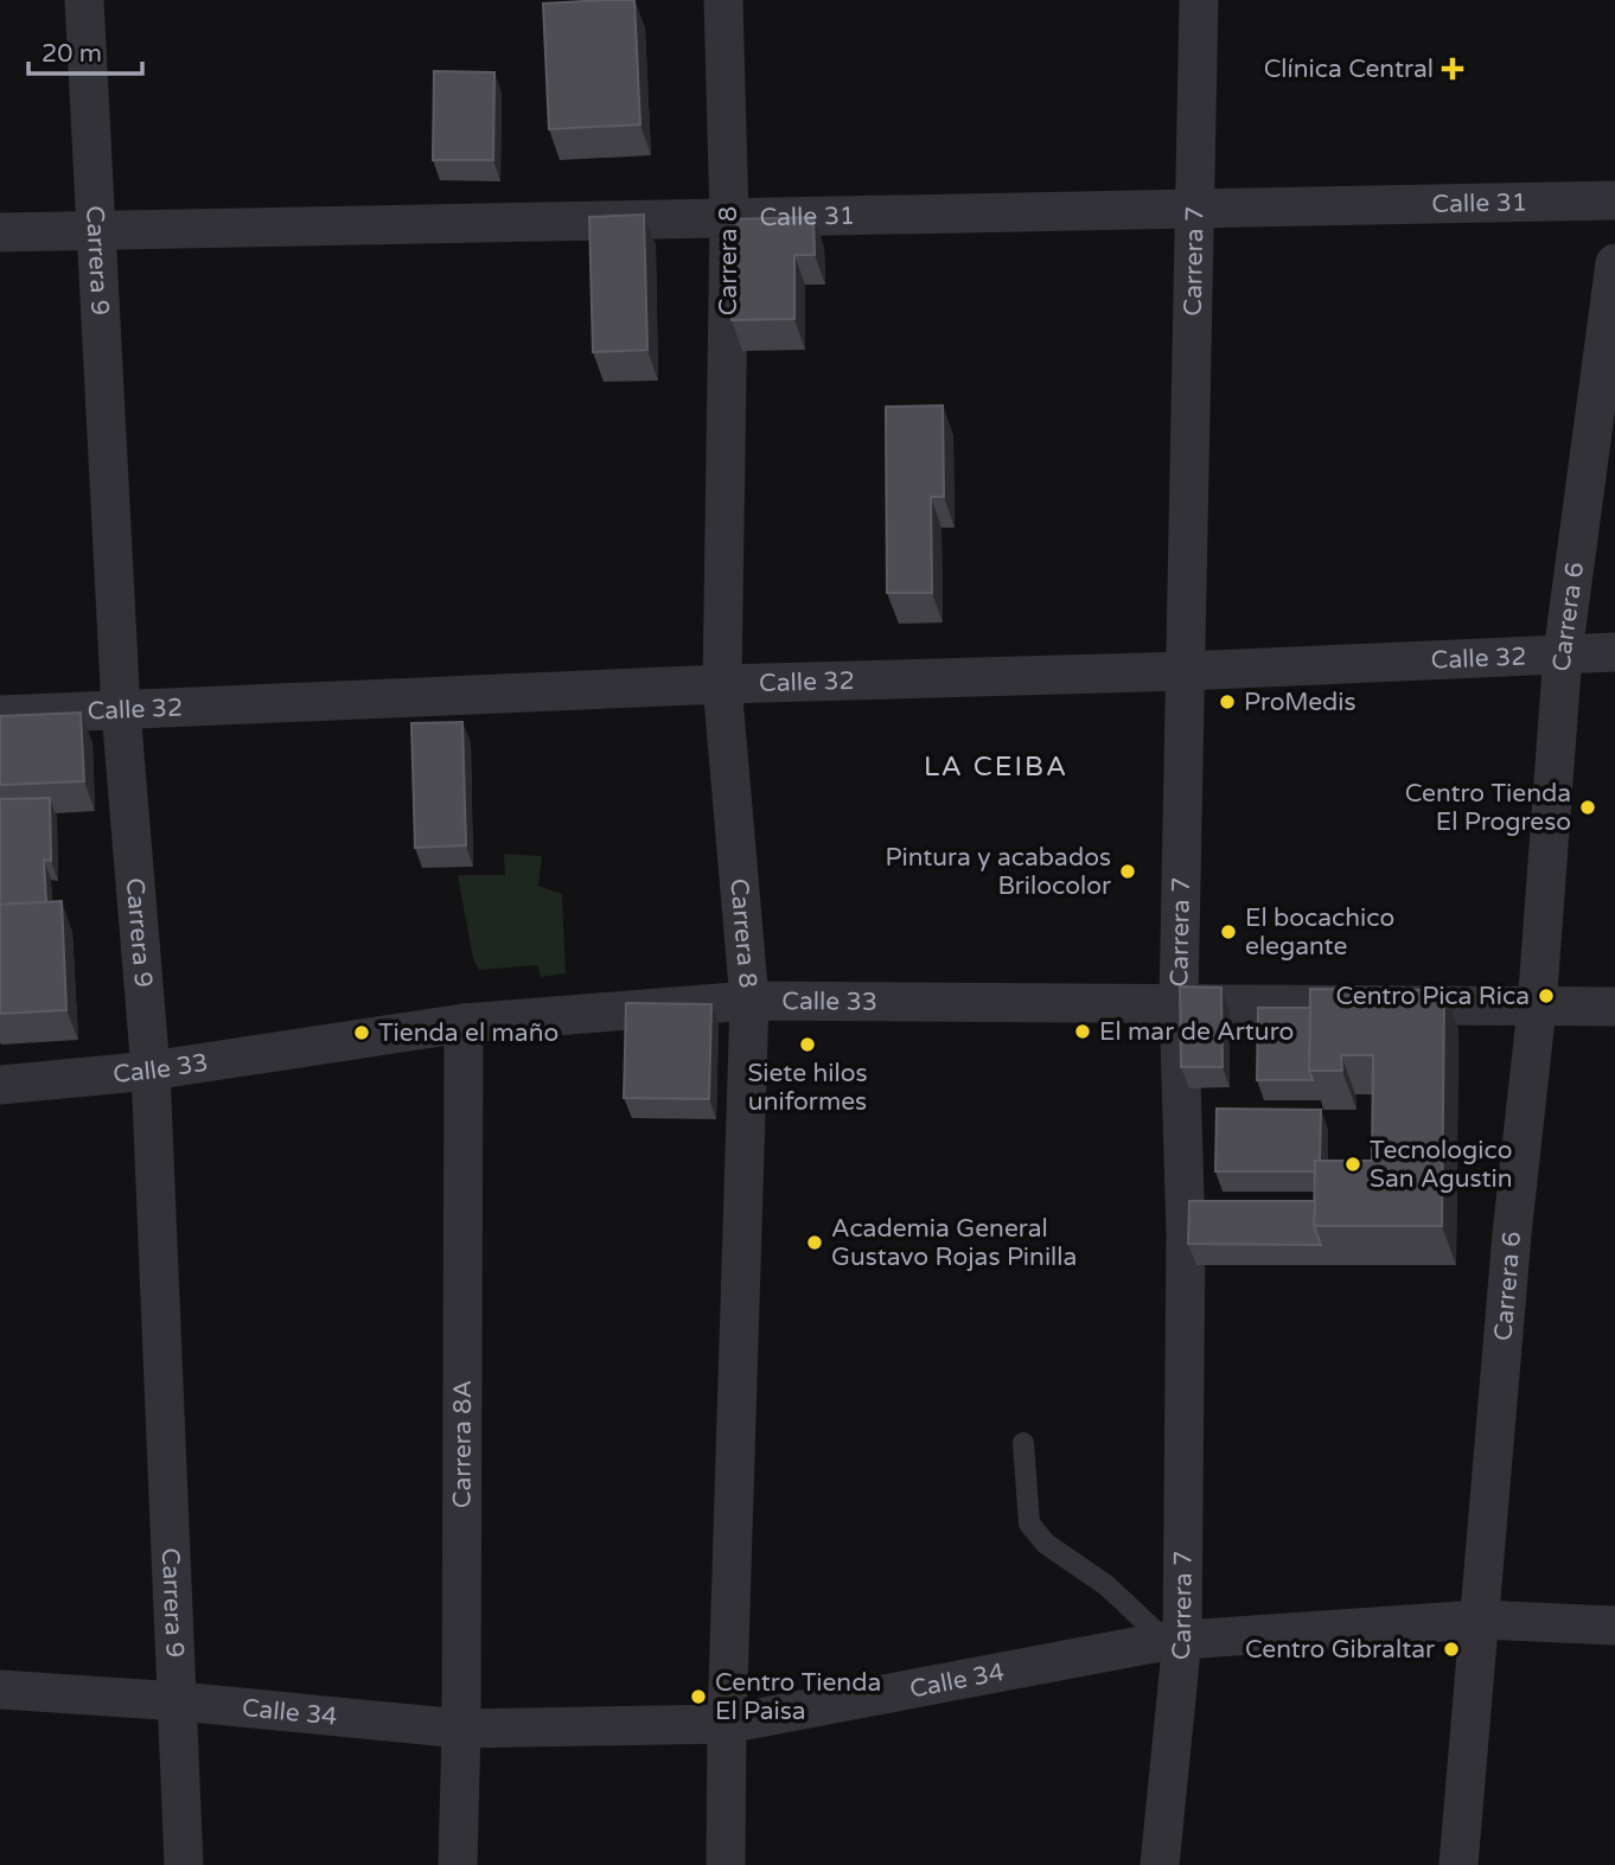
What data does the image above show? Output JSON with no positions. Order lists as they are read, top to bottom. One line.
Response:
{"streets":{"street":["Calle 31","Carrera 9","Carrera 8","Carrera 7","Carrera 6","Calle 32","Calle 33","Carrera 8A","Calle 34"]},"crossings":[["Calle 31","Carrera 9"],["Calle 31","Carrera 8"],["Calle 31","Carrera 7"],["Carrera 9","Calle 32"],["Carrera 9","Calle 33"],["Carrera 9","Calle 34"],["Carrera 8","Calle 32"],["Carrera 8","Calle 33"],["Carrera 8","Calle 34"],["Carrera 7","Calle 32"],["Carrera 7","Calle 33"],["Carrera 7","Calle 34"],["Carrera 6","Calle 32"],["Carrera 6","Calle 33"],["Carrera 6","Calle 34"],["Calle 33","Carrera 8A"],["Carrera 8A","Calle 34"]],"districts":["LA CEIBA"],"places":{"health":["Clínica Central"],"other":["ProMedis","Centro Tienda El Progreso","Pintura y acabados Brilocolor","El bocachico elegante","Centro Pica Rica","El mar de Arturo","Tienda el maño","Siete hilos uniformes","Tecnologico San Agustin","Academia General Gustavo Rojas Pinilla","Centro Gibraltar","Centro Tienda El Paisa"]},"scale_bar":"20 m"}
